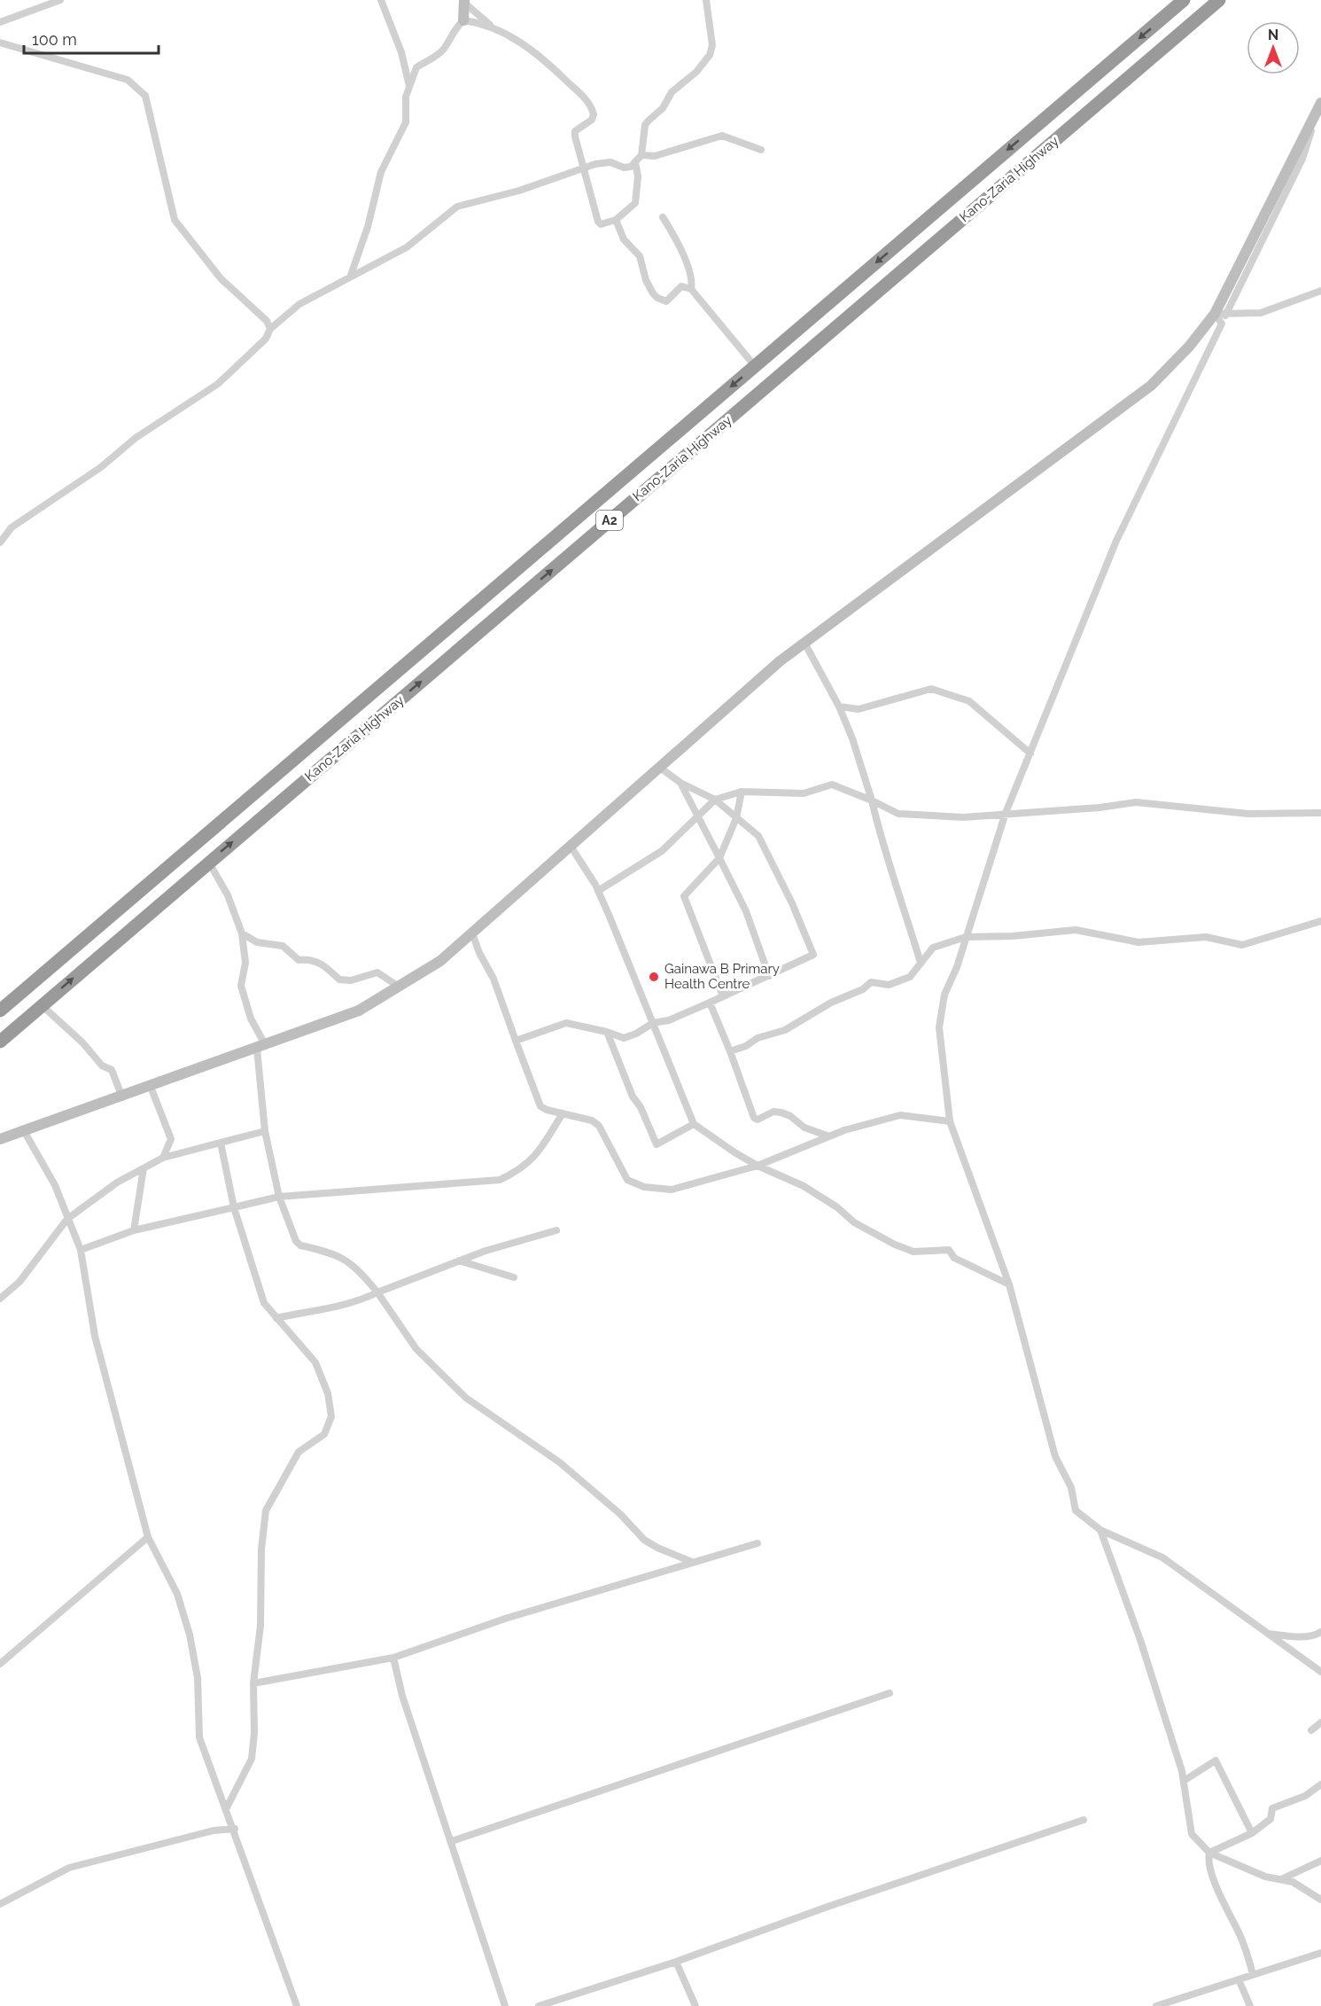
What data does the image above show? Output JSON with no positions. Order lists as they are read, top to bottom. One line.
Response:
{"streets":{"highway":["Kano-Zaria Highway","A2"]},"places":["Gainawa B Primary Health Centre"],"scale_bar":"100 m","north":"top"}
